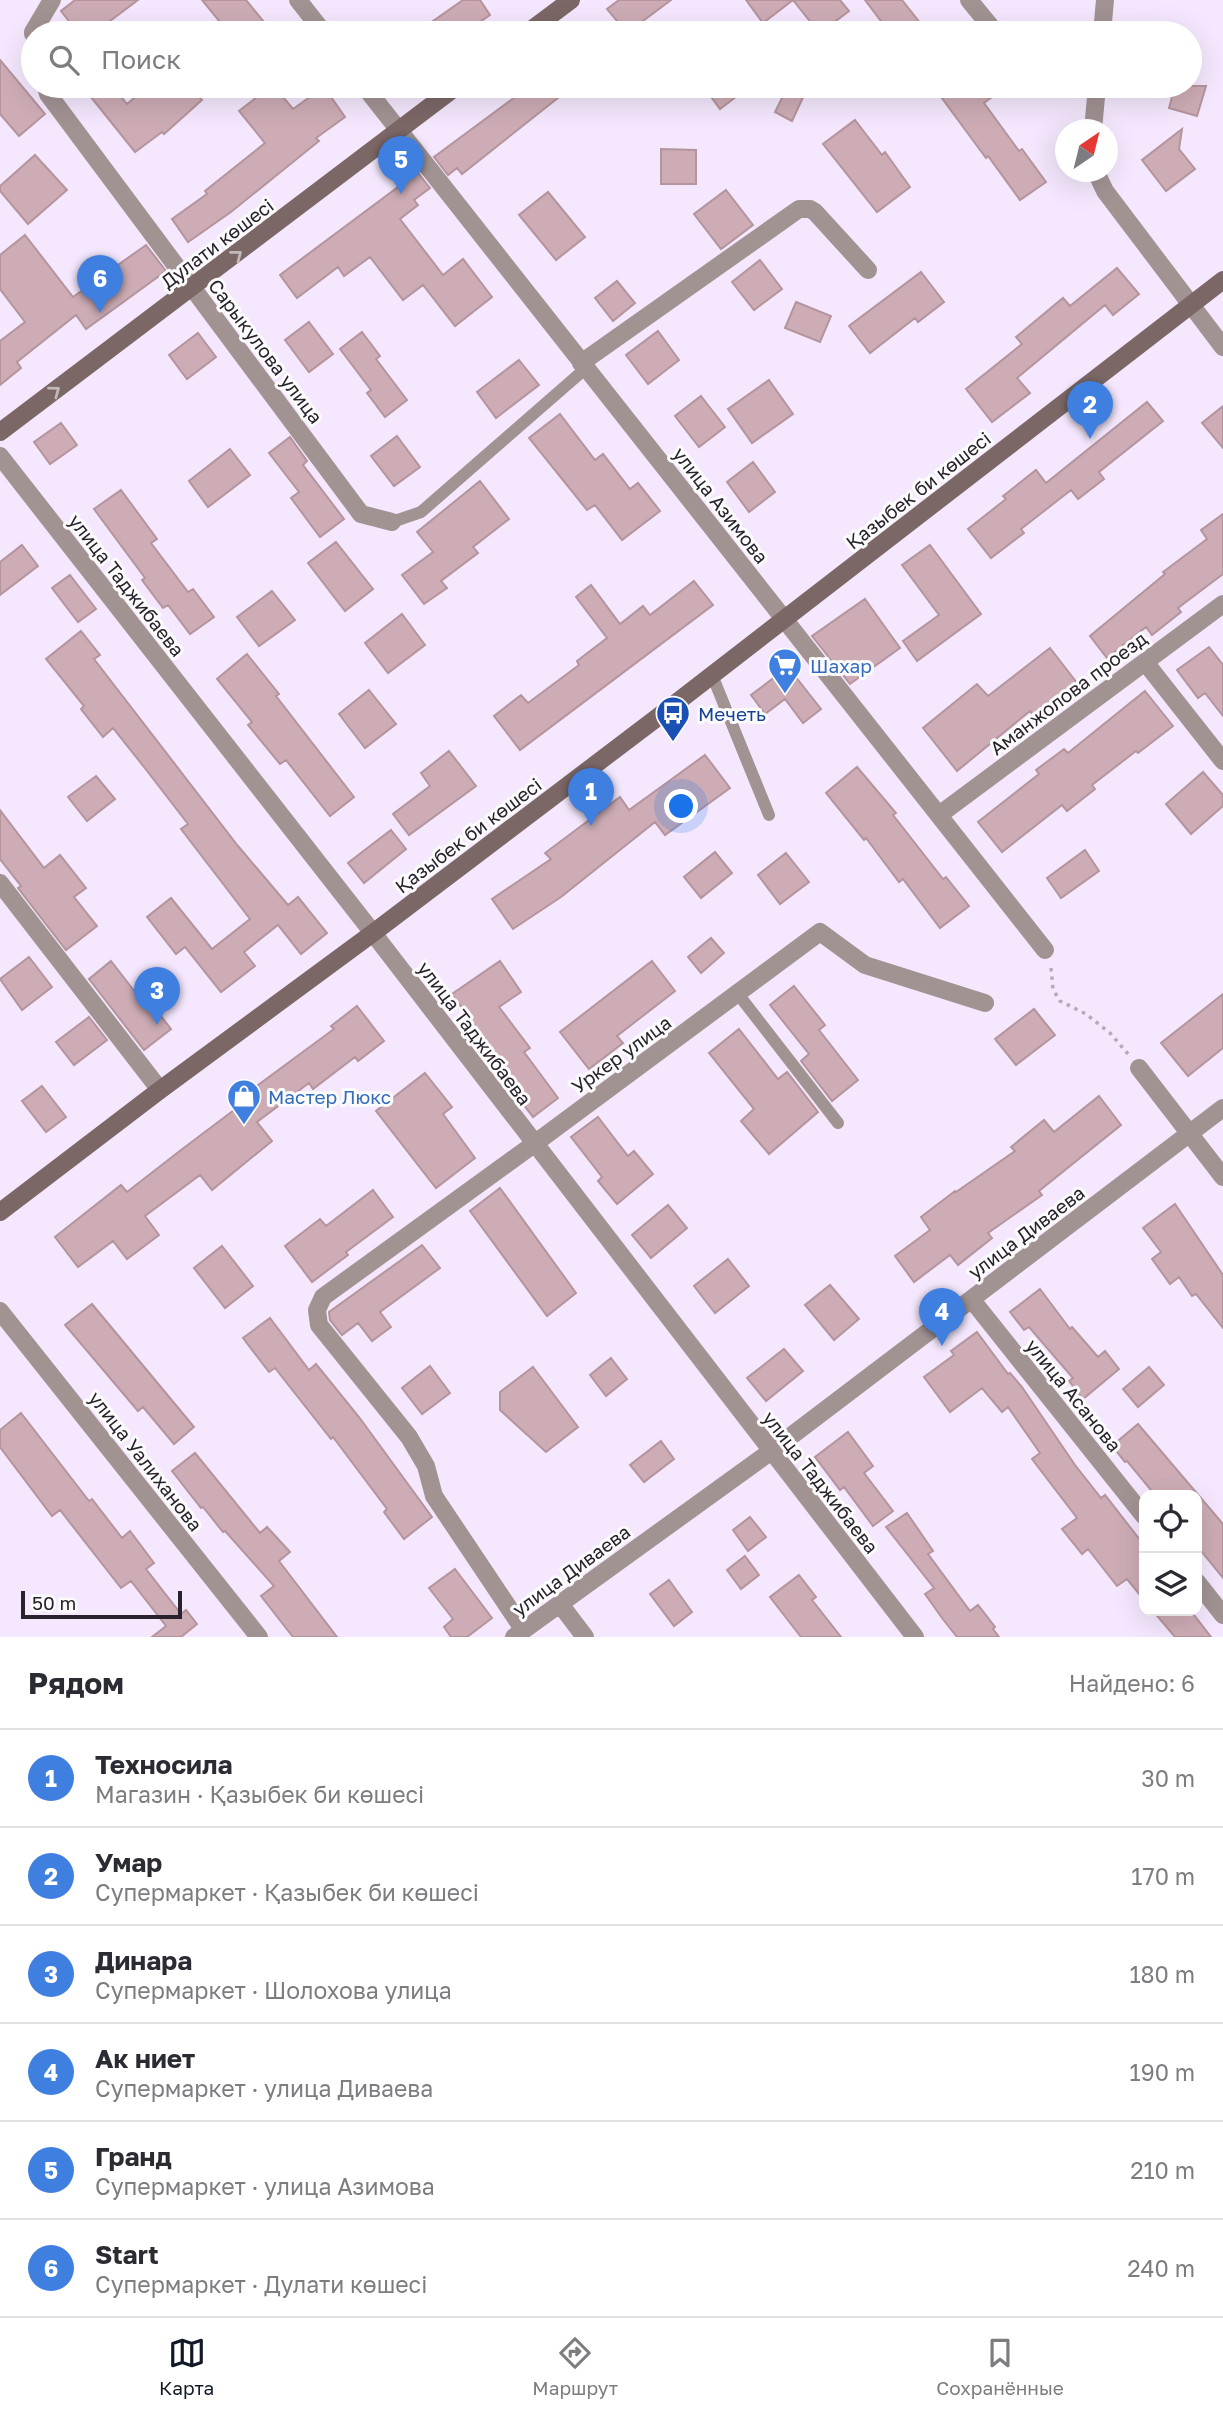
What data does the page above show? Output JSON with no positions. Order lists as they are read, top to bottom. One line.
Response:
{"streets":{"main road":["Дулати көшесі","Қазыбек би көшесі"],"street":["Сарыкулова улица","улица Азимова","улица Таджибаева","Аманжолова проезд","Уркер улица","улица Диваева","улица Асанова","улица Уалиханова"]},"crossings":[["Дулати көшесі","Сарыкулова улица"],["Дулати көшесі","улица Азимова"],["Қазыбек би көшесі","улица Азимова"],["Қазыбек би көшесі","улица Таджибаева"],["улица Азимова","Аманжолова проезд"],["улица Таджибаева","Уркер улица"],["улица Таджибаева","улица Диваева"],["Уркер улица","улица Диваева"],["улица Диваева","улица Асанова"]],"one_way":["Дулати көшесі"],"places":{"supermarket":["Шахар"],"bus stop":["Мечеть"],"shop":["Мастер Люкс"]},"scale_bar":"50 m","north":"top right","page":{"search":"Поиск","pins":["5","6","2","1","3","4"],"scale":"50 m","heading":["Рядом","Найдено: 6"],"list":[{"mark":"1","name":"Техносила","note":"Магазин · Қазыбек би көшесі","value":"30 m"},{"mark":"2","name":"Умар","note":"Супермаркет · Қазыбек би көшесі","value":"170 m"},{"mark":"3","name":"Динара","note":"Супермаркет · Шолохова улица","value":"180 m"},{"mark":"4","name":"Ак ниет","note":"Супермаркет · улица Диваева","value":"190 m"},{"mark":"5","name":"Гранд","note":"Супермаркет · улица Азимова","value":"210 m"},{"mark":"6","name":"Start","note":"Супермаркет · Дулати көшесі","value":"240 m"}],"nav":["Карта","Маршрут","Сохранённые"]}}
